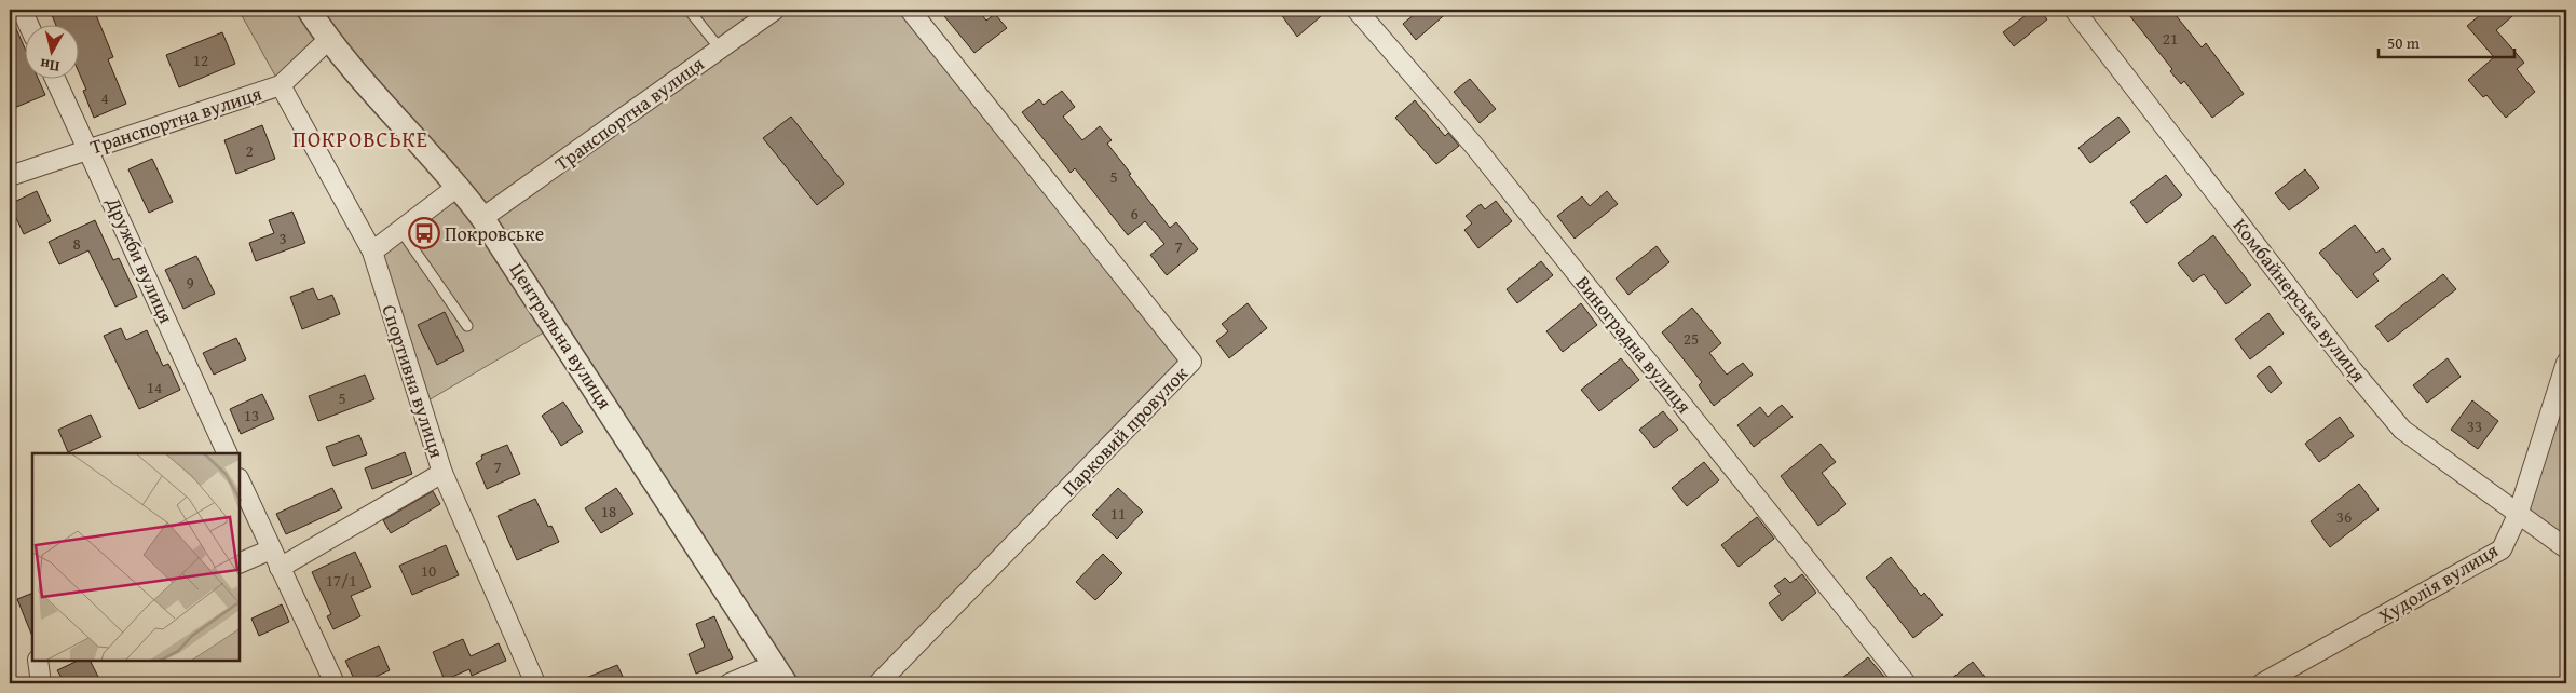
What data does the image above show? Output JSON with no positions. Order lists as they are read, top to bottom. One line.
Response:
{"streets":{"street":["Транспортна вулиця","Дружби вулиця","Комбайнерська вулиця","Центральна вулиця","Виноградна вулиця","Спортивна вулиця","Парковий провулок","Худолія вулиця"]},"crossings":[["Транспортна вулиця","Дружби вулиця"],["Транспортна вулиця","Центральна вулиця"],["Транспортна вулиця","Спортивна вулиця"],["Комбайнерська вулиця","Худолія вулиця"]],"districts":["ПОКРОВСЬКЕ"],"places":{"bus stop":["Покровське"]},"house_numbers":["21","12","4","2","5","6","3","8","7","9","25","14","5","13","33","7","18","11","36","10","17/1"],"scale_bar":"50 m","north":"bottom"}
